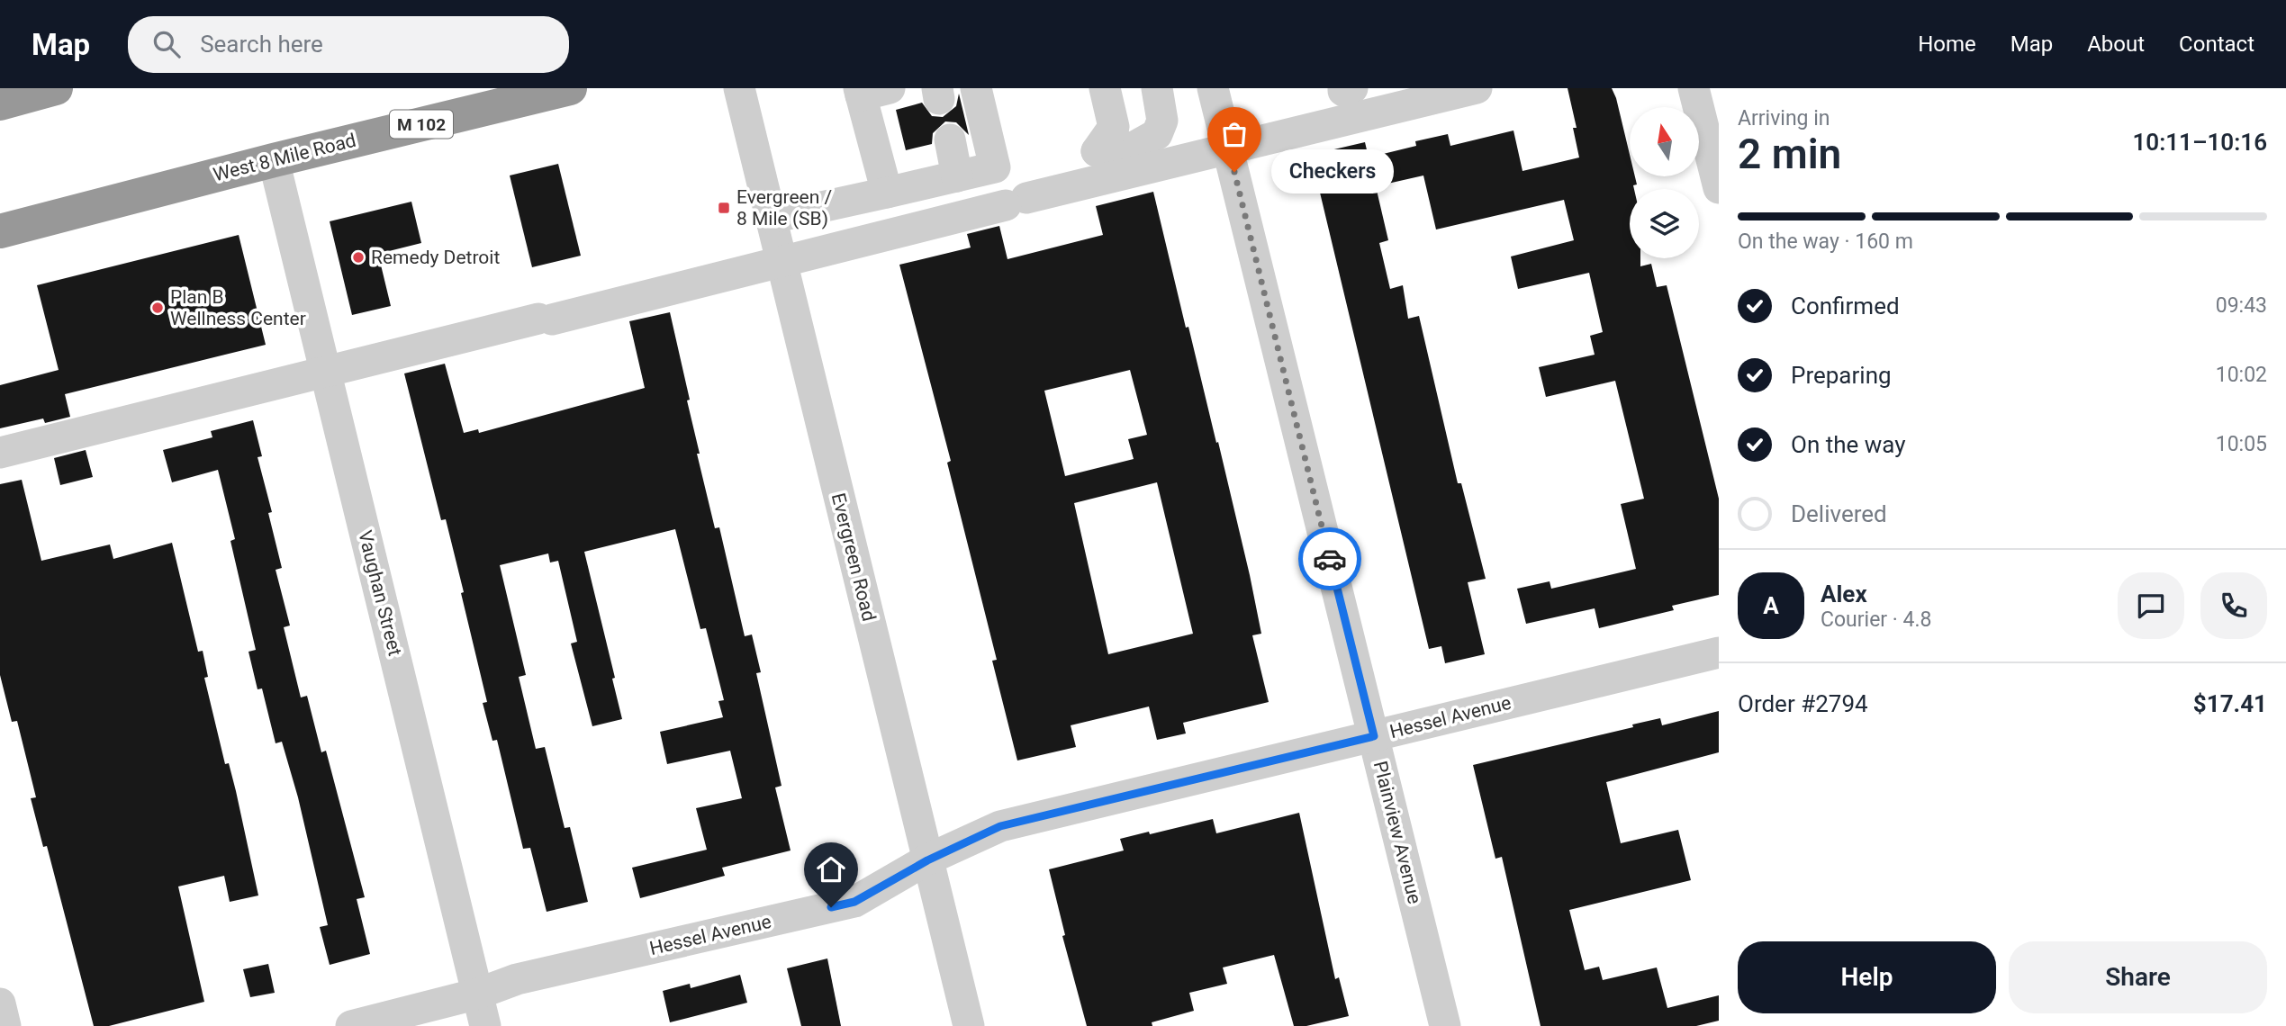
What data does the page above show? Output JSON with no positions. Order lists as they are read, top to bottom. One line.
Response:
{"streets":{"highway":["M 102","West 8 Mile Road"],"street":["Evergreen Road","Vaughan Street","Hessel Avenue","Plainview Avenue"]},"crossings":[["West 8 Mile Road","Vaughan Street"],["Evergreen Road","Hessel Avenue"],["Vaughan Street","Hessel Avenue"],["Hessel Avenue","Plainview Avenue"]],"places":{"other":["Checkers","Remedy Detroit","Plan B Wellness Center"],"transit":["Evergreen / 8 Mile (SB)"]},"north":"top","page":{"header":"Map","search":"Search here","nav":["Home","Map","About","Contact"],"heading":["2 min","Arriving in","10:11–10:16"],"panel":["Alex","Courier · 4.8","Order #2794","$17.41"],"bubble":"Checkers","bar":"On the way · 160 m","list":[["Confirmed","09:43"],["Preparing","10:02"],["On the way","10:05"],"Delivered"],"round":"A","buttons":["Help","Share"]}}
